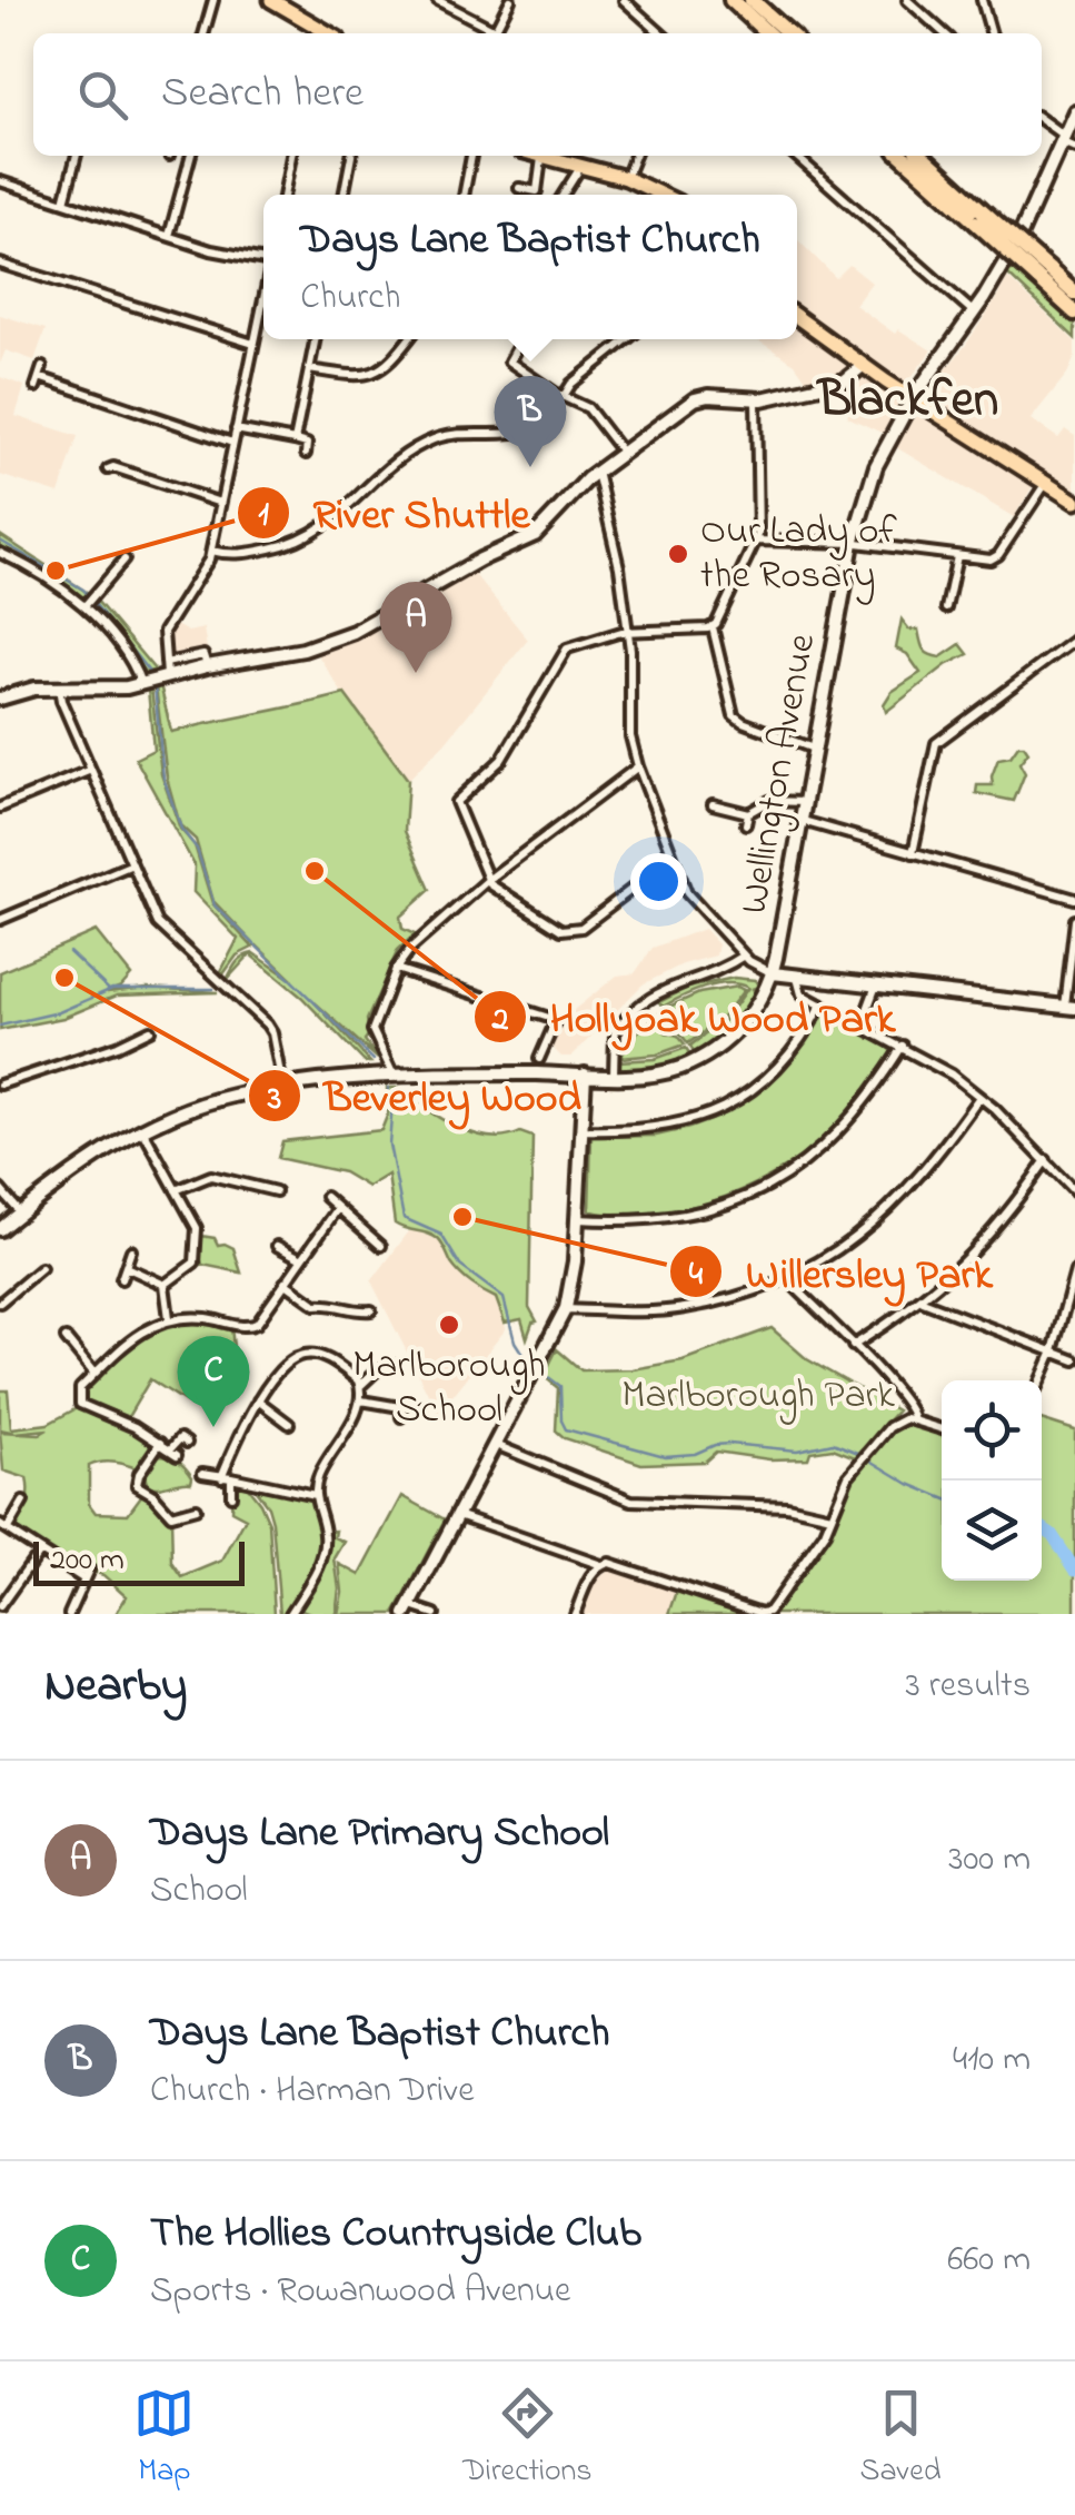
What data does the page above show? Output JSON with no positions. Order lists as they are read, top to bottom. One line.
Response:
{"streets":{"street":["Wellington Avenue"]},"districts":["Blackfen"],"parks":["Marlborough Park"],"places":["Our Lady of the Rosary","River Shuttle","Hollyoak Wood Park","Beverley Wood","Willersley Park","Marlborough School"],"scale_bar":"200 m","page":{"search":"Search here","popup":["Days Lane Baptist Church","Church"],"pins":["B","A","C"],"scale":"200 m","heading":["Nearby","3 results"],"list":[{"mark":"A","name":"Days Lane Primary School","note":"School","value":"300 m"},{"mark":"B","name":"Days Lane Baptist Church","note":"Church · Harman Drive","value":"410 m"},{"mark":"C","name":"The Hollies Countryside Club","note":"Sports · Rowanwood Avenue","value":"660 m"}],"nav":["Map","Directions","Saved"]}}
